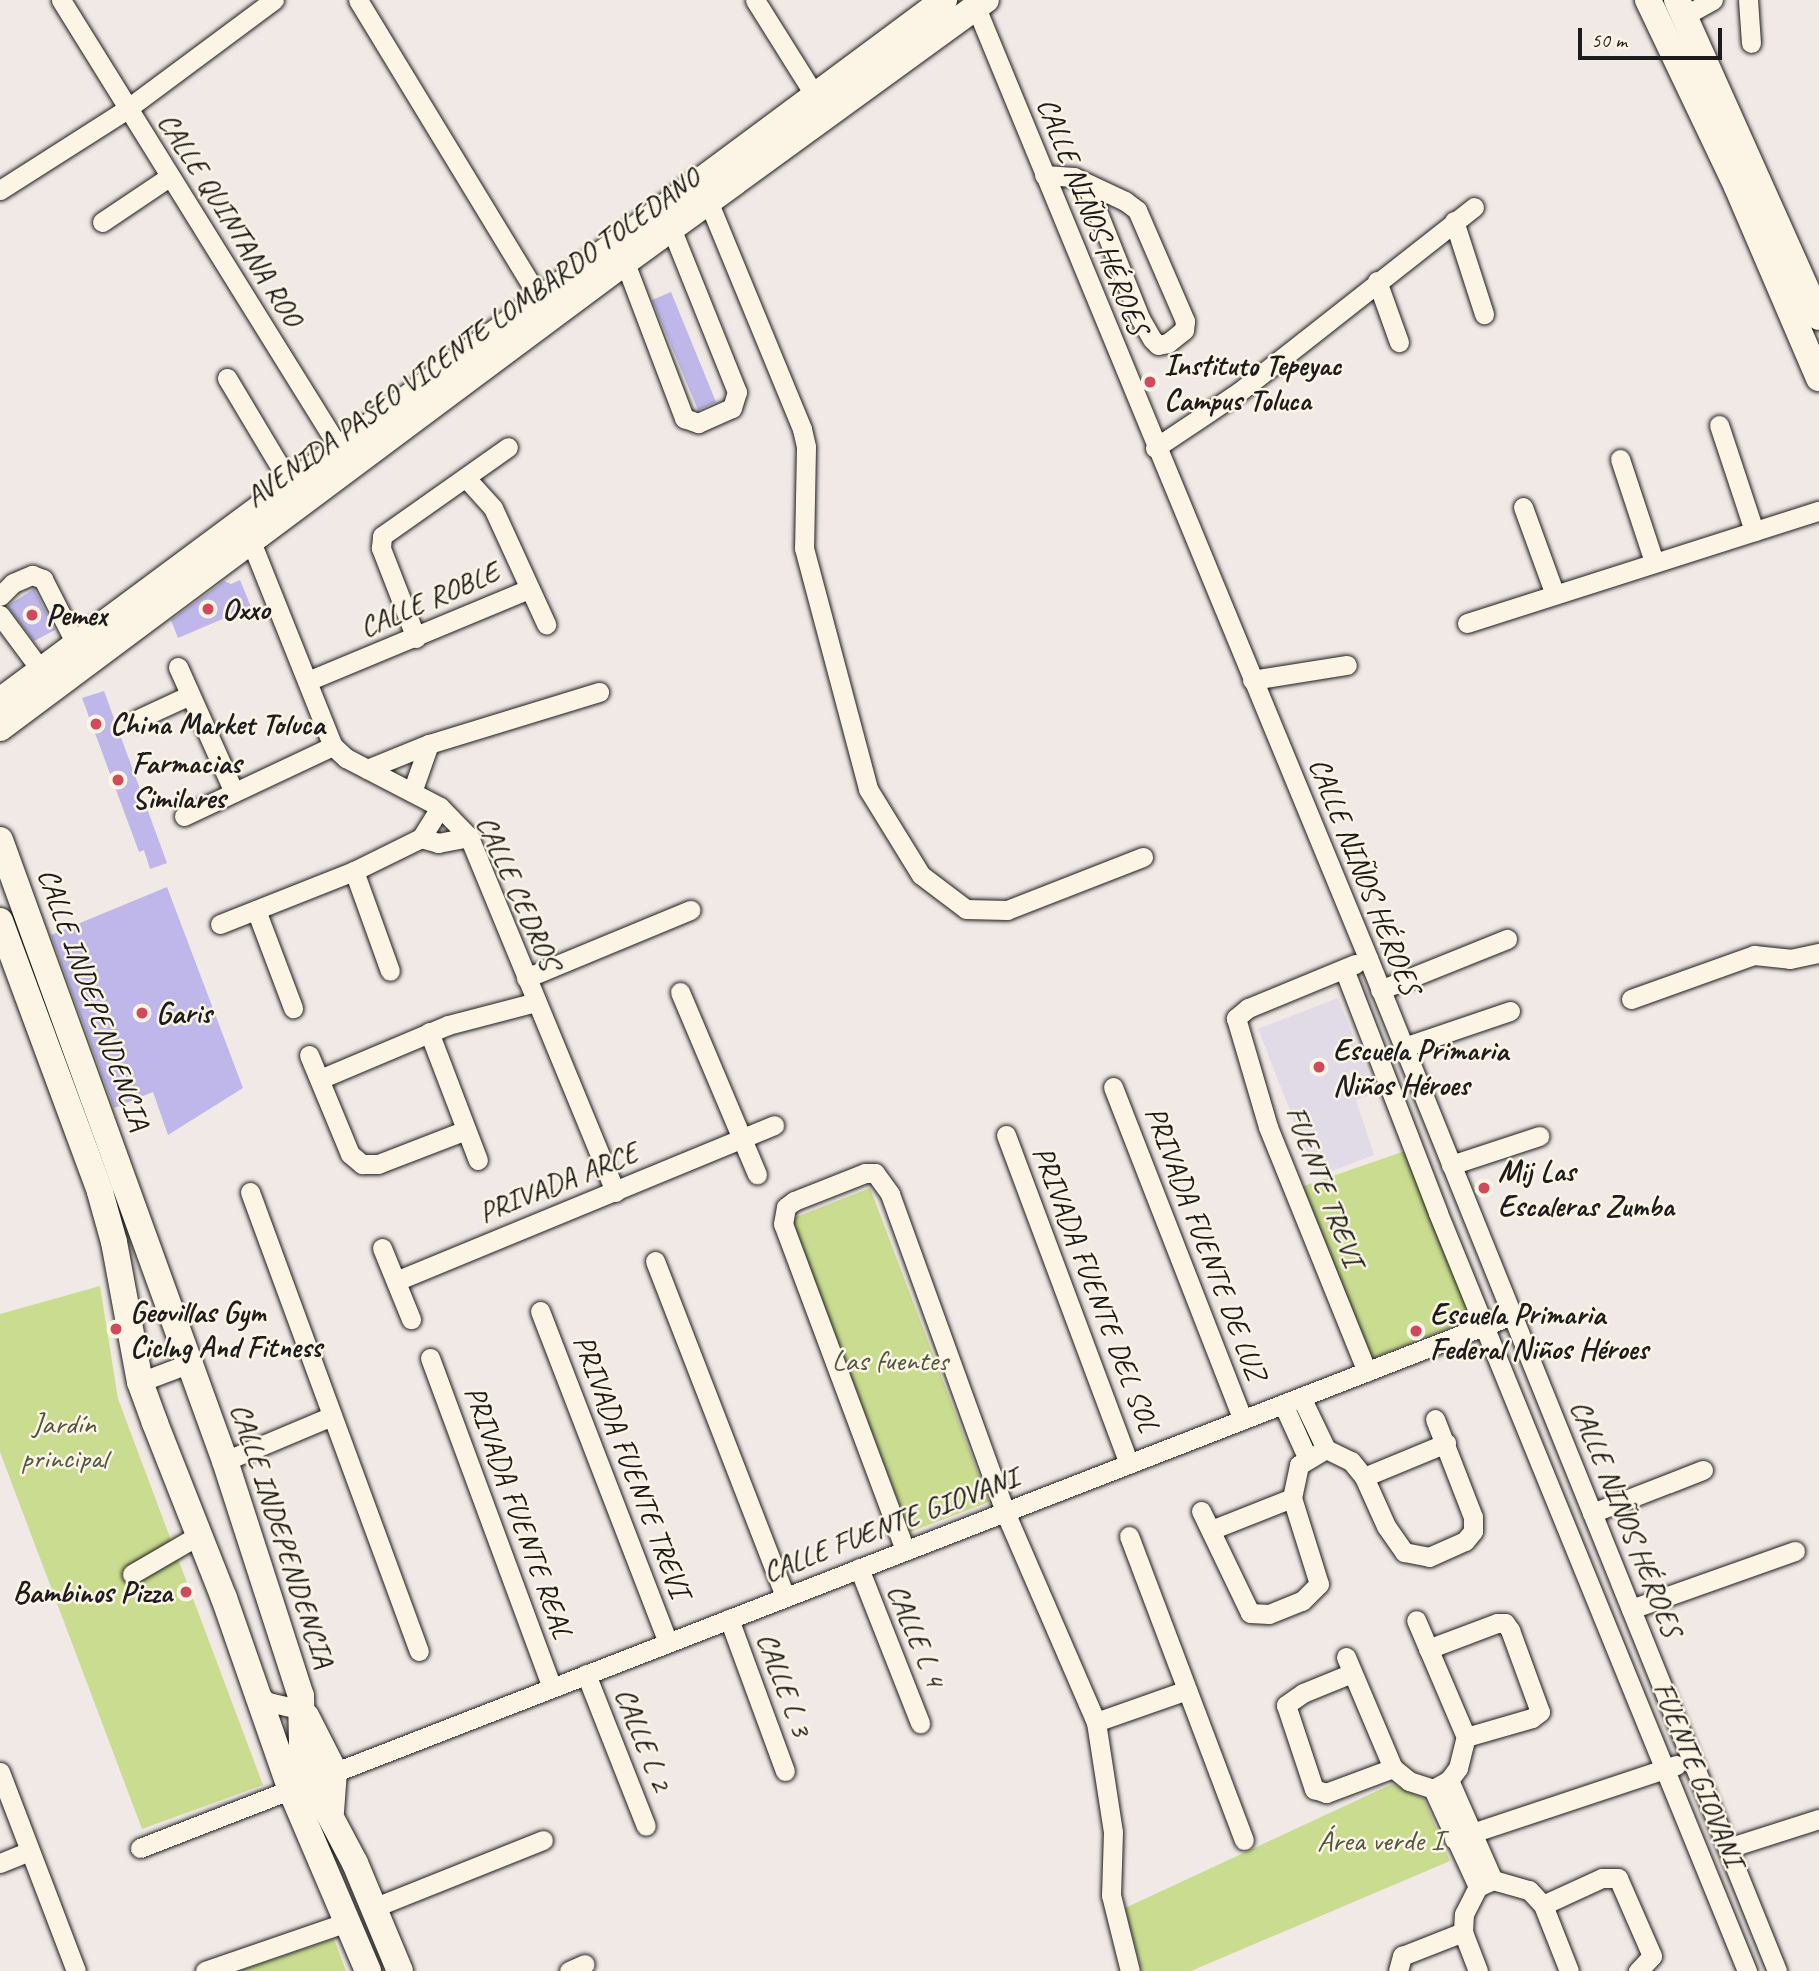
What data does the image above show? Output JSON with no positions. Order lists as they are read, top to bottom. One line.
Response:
{"streets":{"main road":["AVENIDA PASEO VICENTE LOMBARDO TOLEDANO","CALLE INDEPENDENCIA"],"street":["CALLE NIÑOS HÉROES","CALLE QUINTANA ROO","CALLE ROBLE","CALLE CEDROS","PRIVADA ARCE","FUENTE TREVI","PRIVADA FUENTE DE LUZ","PRIVADA FUENTE DEL SOL","PRIVADA FUENTE TREVI","PRIVADA FUENTE REAL","CALLE FUENTE GIOVANI","CALLE L 4","CALLE L 3","CALLE L 2","FUENTE GIOVANI"]},"crossings":[["CALLE NIÑOS HÉROES","AVENIDA PASEO VICENTE LOMBARDO TOLEDANO"],["CALLE NIÑOS HÉROES","CALLE FUENTE GIOVANI"],["CALLE QUINTANA ROO","AVENIDA PASEO VICENTE LOMBARDO TOLEDANO"],["CALLE CEDROS","PRIVADA ARCE"],["CALLE INDEPENDENCIA","CALLE FUENTE GIOVANI"],["FUENTE TREVI","CALLE FUENTE GIOVANI"],["FUENTE TREVI","FUENTE GIOVANI"],["PRIVADA FUENTE DE LUZ","CALLE FUENTE GIOVANI"],["PRIVADA FUENTE DEL SOL","CALLE FUENTE GIOVANI"],["PRIVADA FUENTE TREVI","CALLE FUENTE GIOVANI"],["PRIVADA FUENTE REAL","CALLE FUENTE GIOVANI"],["CALLE FUENTE GIOVANI","CALLE L 4"],["CALLE FUENTE GIOVANI","CALLE L 3"],["CALLE FUENTE GIOVANI","CALLE L 2"],["CALLE FUENTE GIOVANI","FUENTE GIOVANI"]],"parks":["Las fuentes","Jardín principal","Área verde I"],"places":["Instituto Tepeyac Campus Toluca","Oxxo","Pemex","China Market Toluca","Farmacias Similares","Garis","Escuela Primaria Niños Héroes","Mij Las Escaleras Zumba","Geovillas Gym Ciclng And Fitness","Escuela Primaria Federal Niños Héroes","Bambinos Pizza"],"scale_bar":"50 m"}
